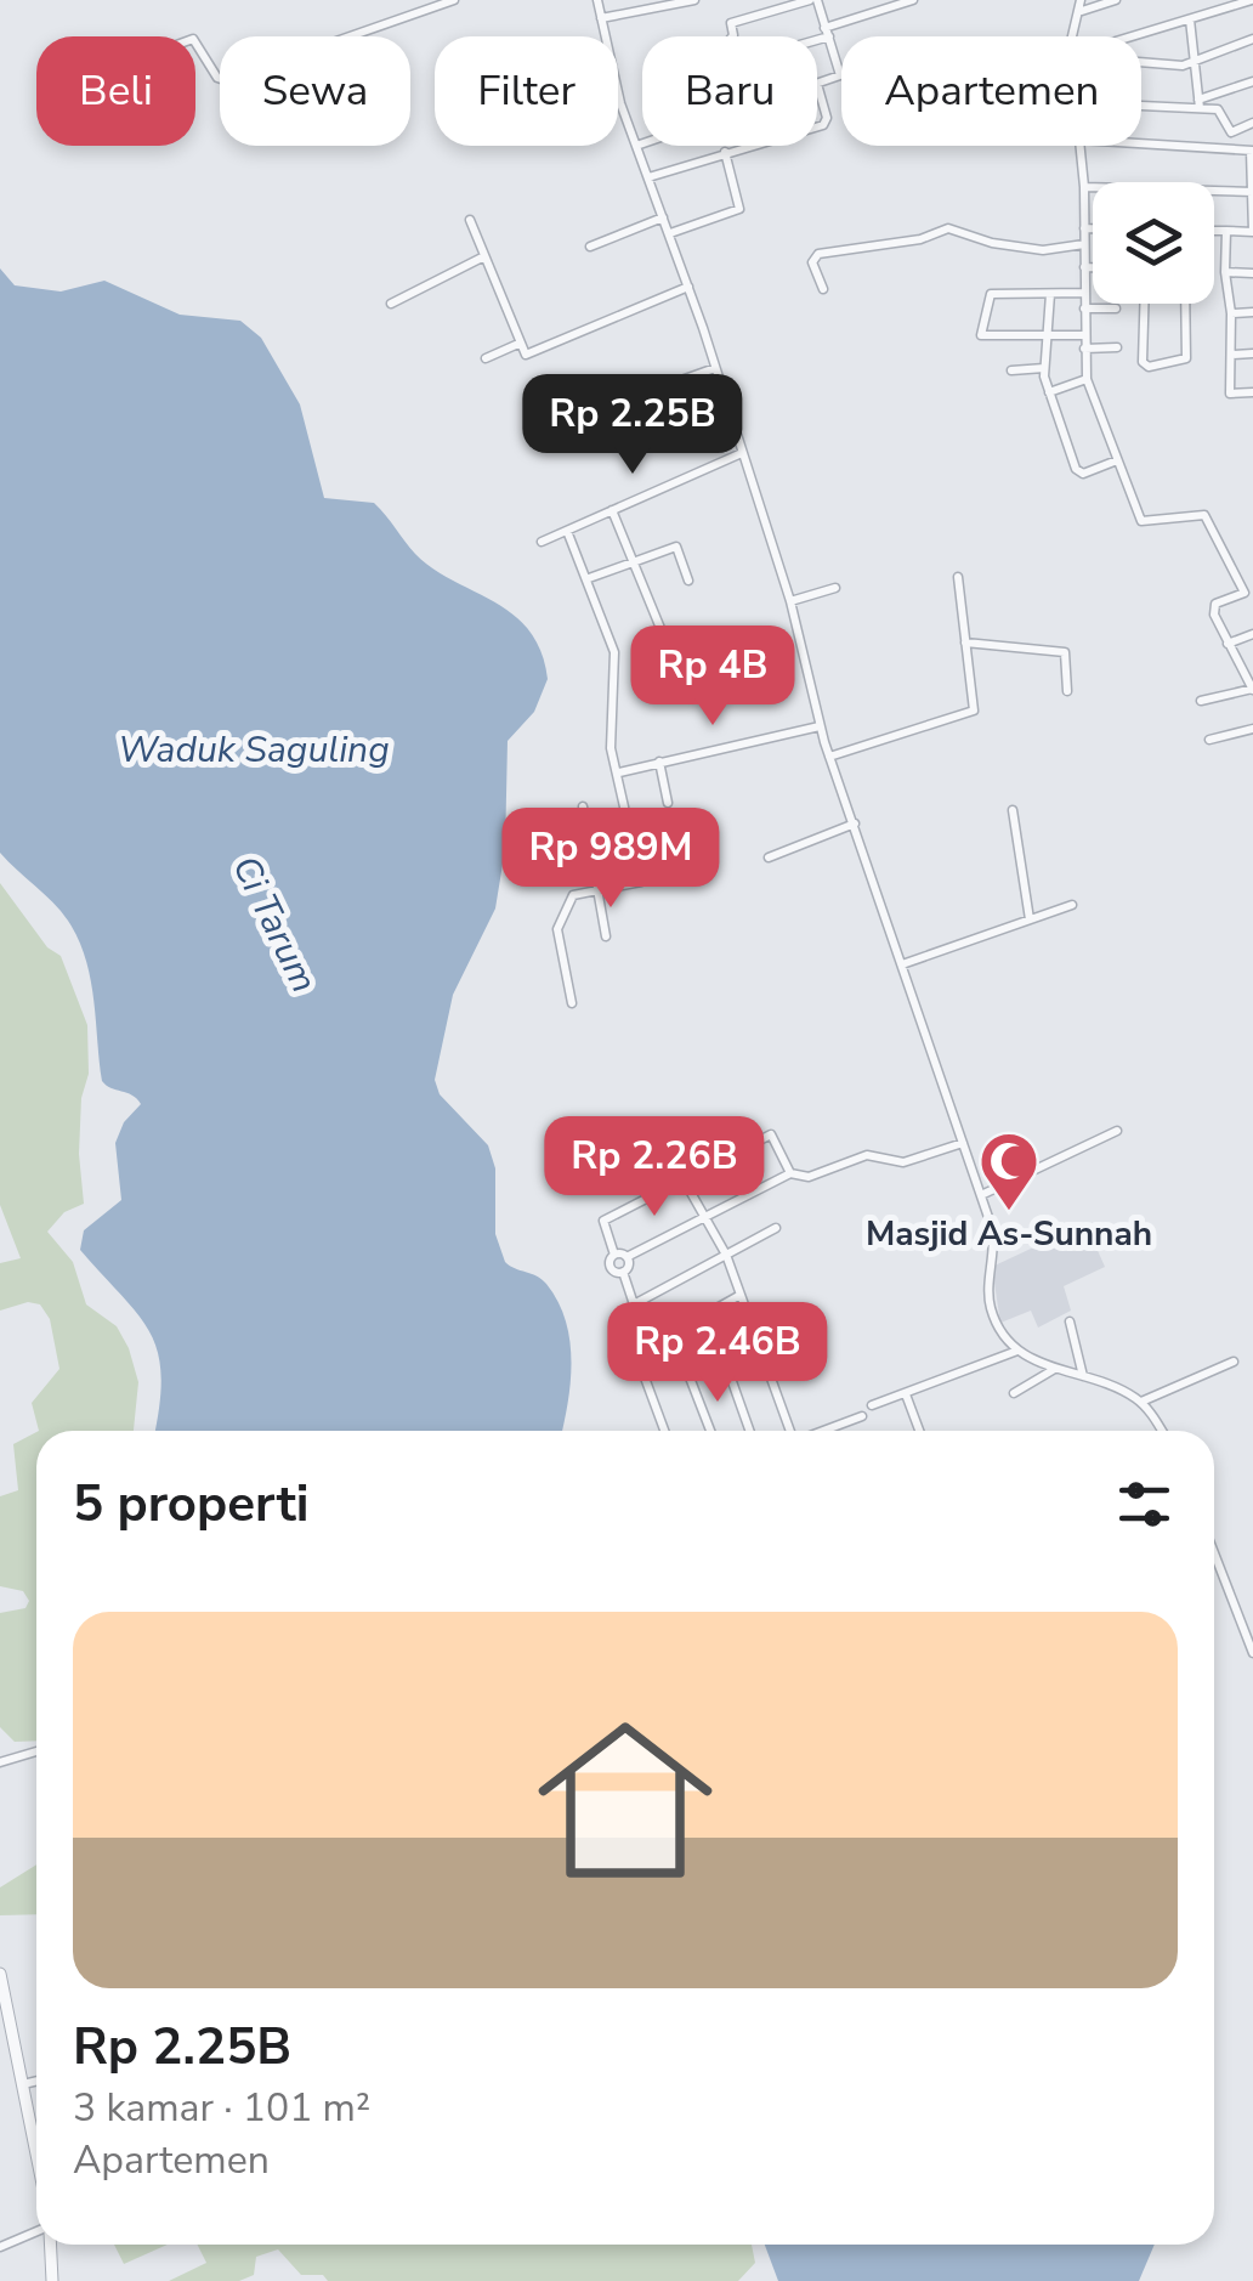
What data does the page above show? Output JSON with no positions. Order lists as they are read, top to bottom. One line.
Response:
{"water":["Waduk Saguling","Ci Tarum"],"places":{"mosque":["Masjid As-Sunnah"]},"page":{"chip":["Beli","Sewa","Filter","Baru","Apartemen"],"price":["Rp 2.25B","Rp 4B","Rp 989M","Rp 2.26B","Rp 2.46B"],"heading":"5 properti","list":[{"name":"Rp 2.25B","note":"3 kamar · 101 m² · Apartemen"}]}}
